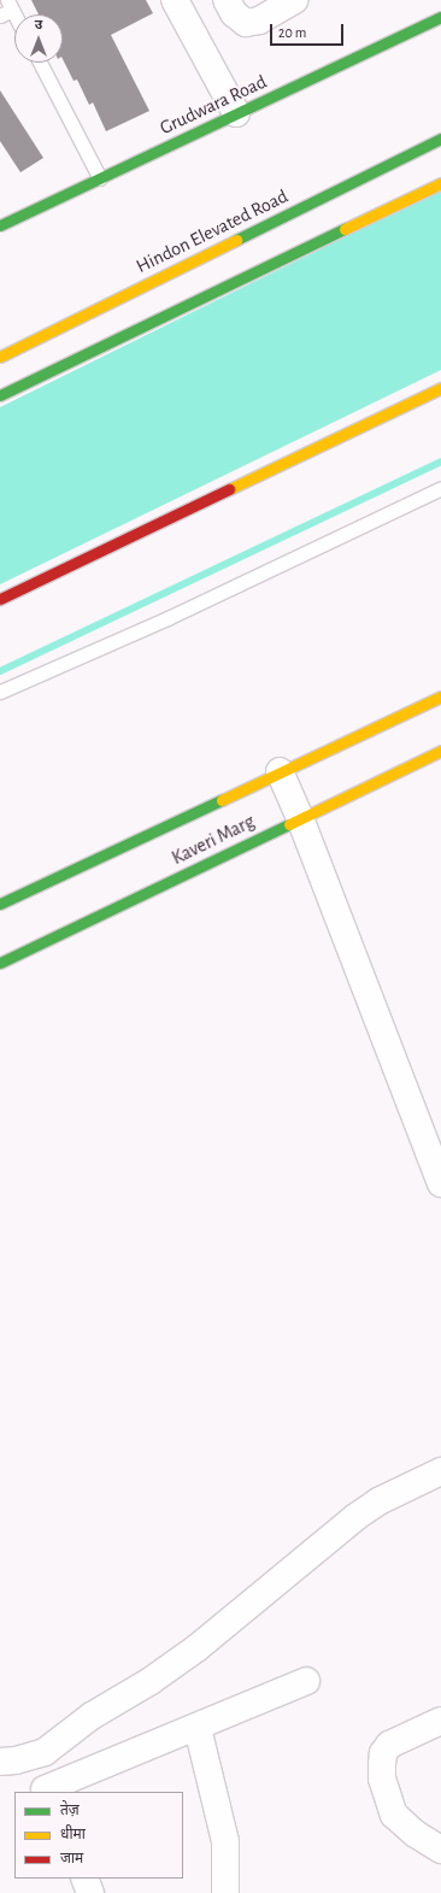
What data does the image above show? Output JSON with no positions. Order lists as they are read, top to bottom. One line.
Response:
{"streets":{"main road":["Grudwara Road","Hindon Elevated Road","Kaveri Marg"]},"legend":["तेज़","धीमा","जाम"],"scale_bar":"20 m","north":"top"}
